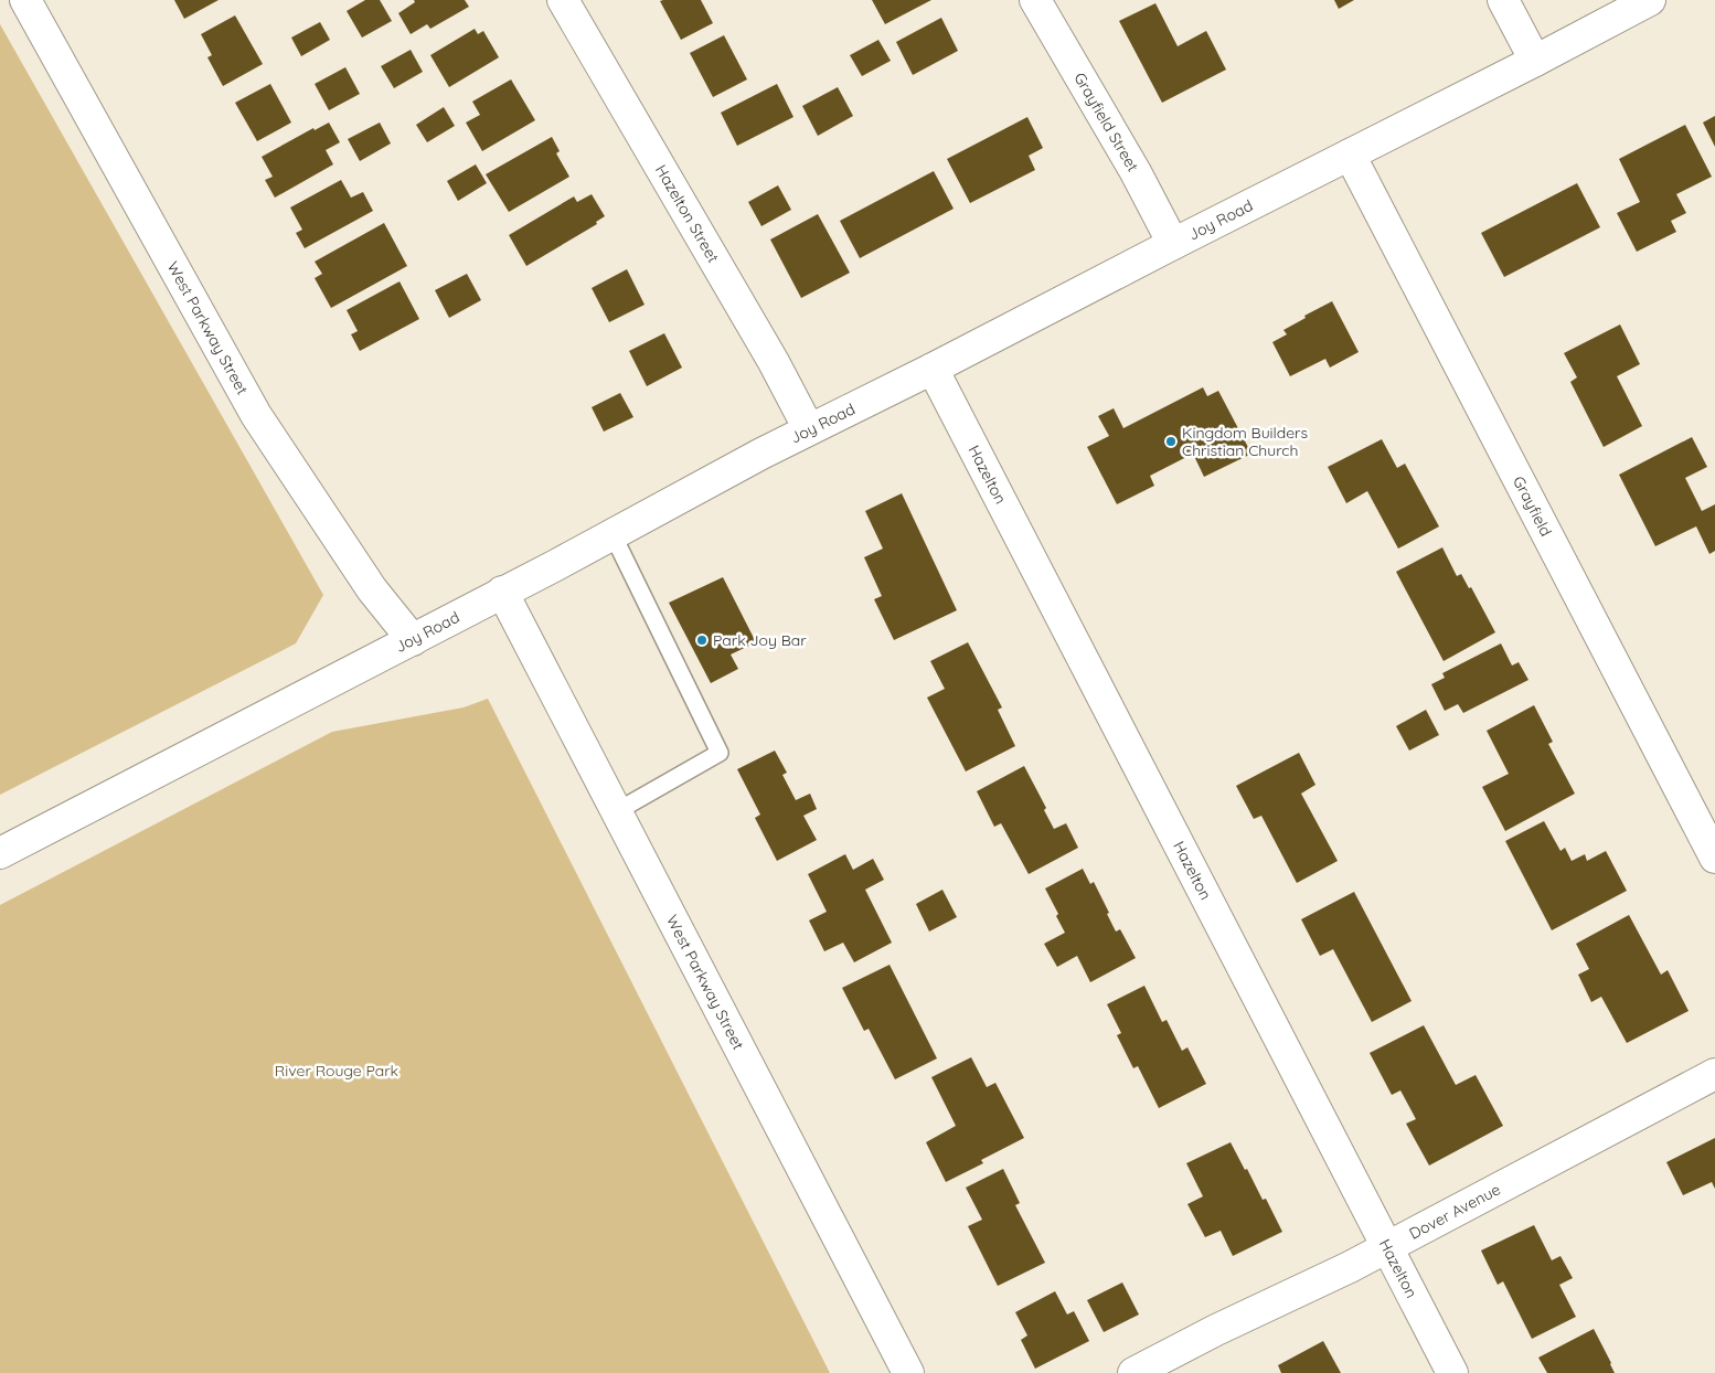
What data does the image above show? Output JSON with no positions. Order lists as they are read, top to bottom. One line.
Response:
{"streets":{"street":["Grayfield Street","Hazelton Street","Joy Road","West Parkway Street","Hazelton","Grayfield","Dover Avenue"]},"crossings":[["Grayfield Street","Joy Road"],["Hazelton Street","Joy Road"],["Joy Road","West Parkway Street"],["Joy Road","Hazelton"],["Joy Road","Grayfield"],["Hazelton","Dover Avenue"]],"parks":["River Rouge Park"],"places":["Kingdom Builders Christian Church","Park Joy Bar"]}
